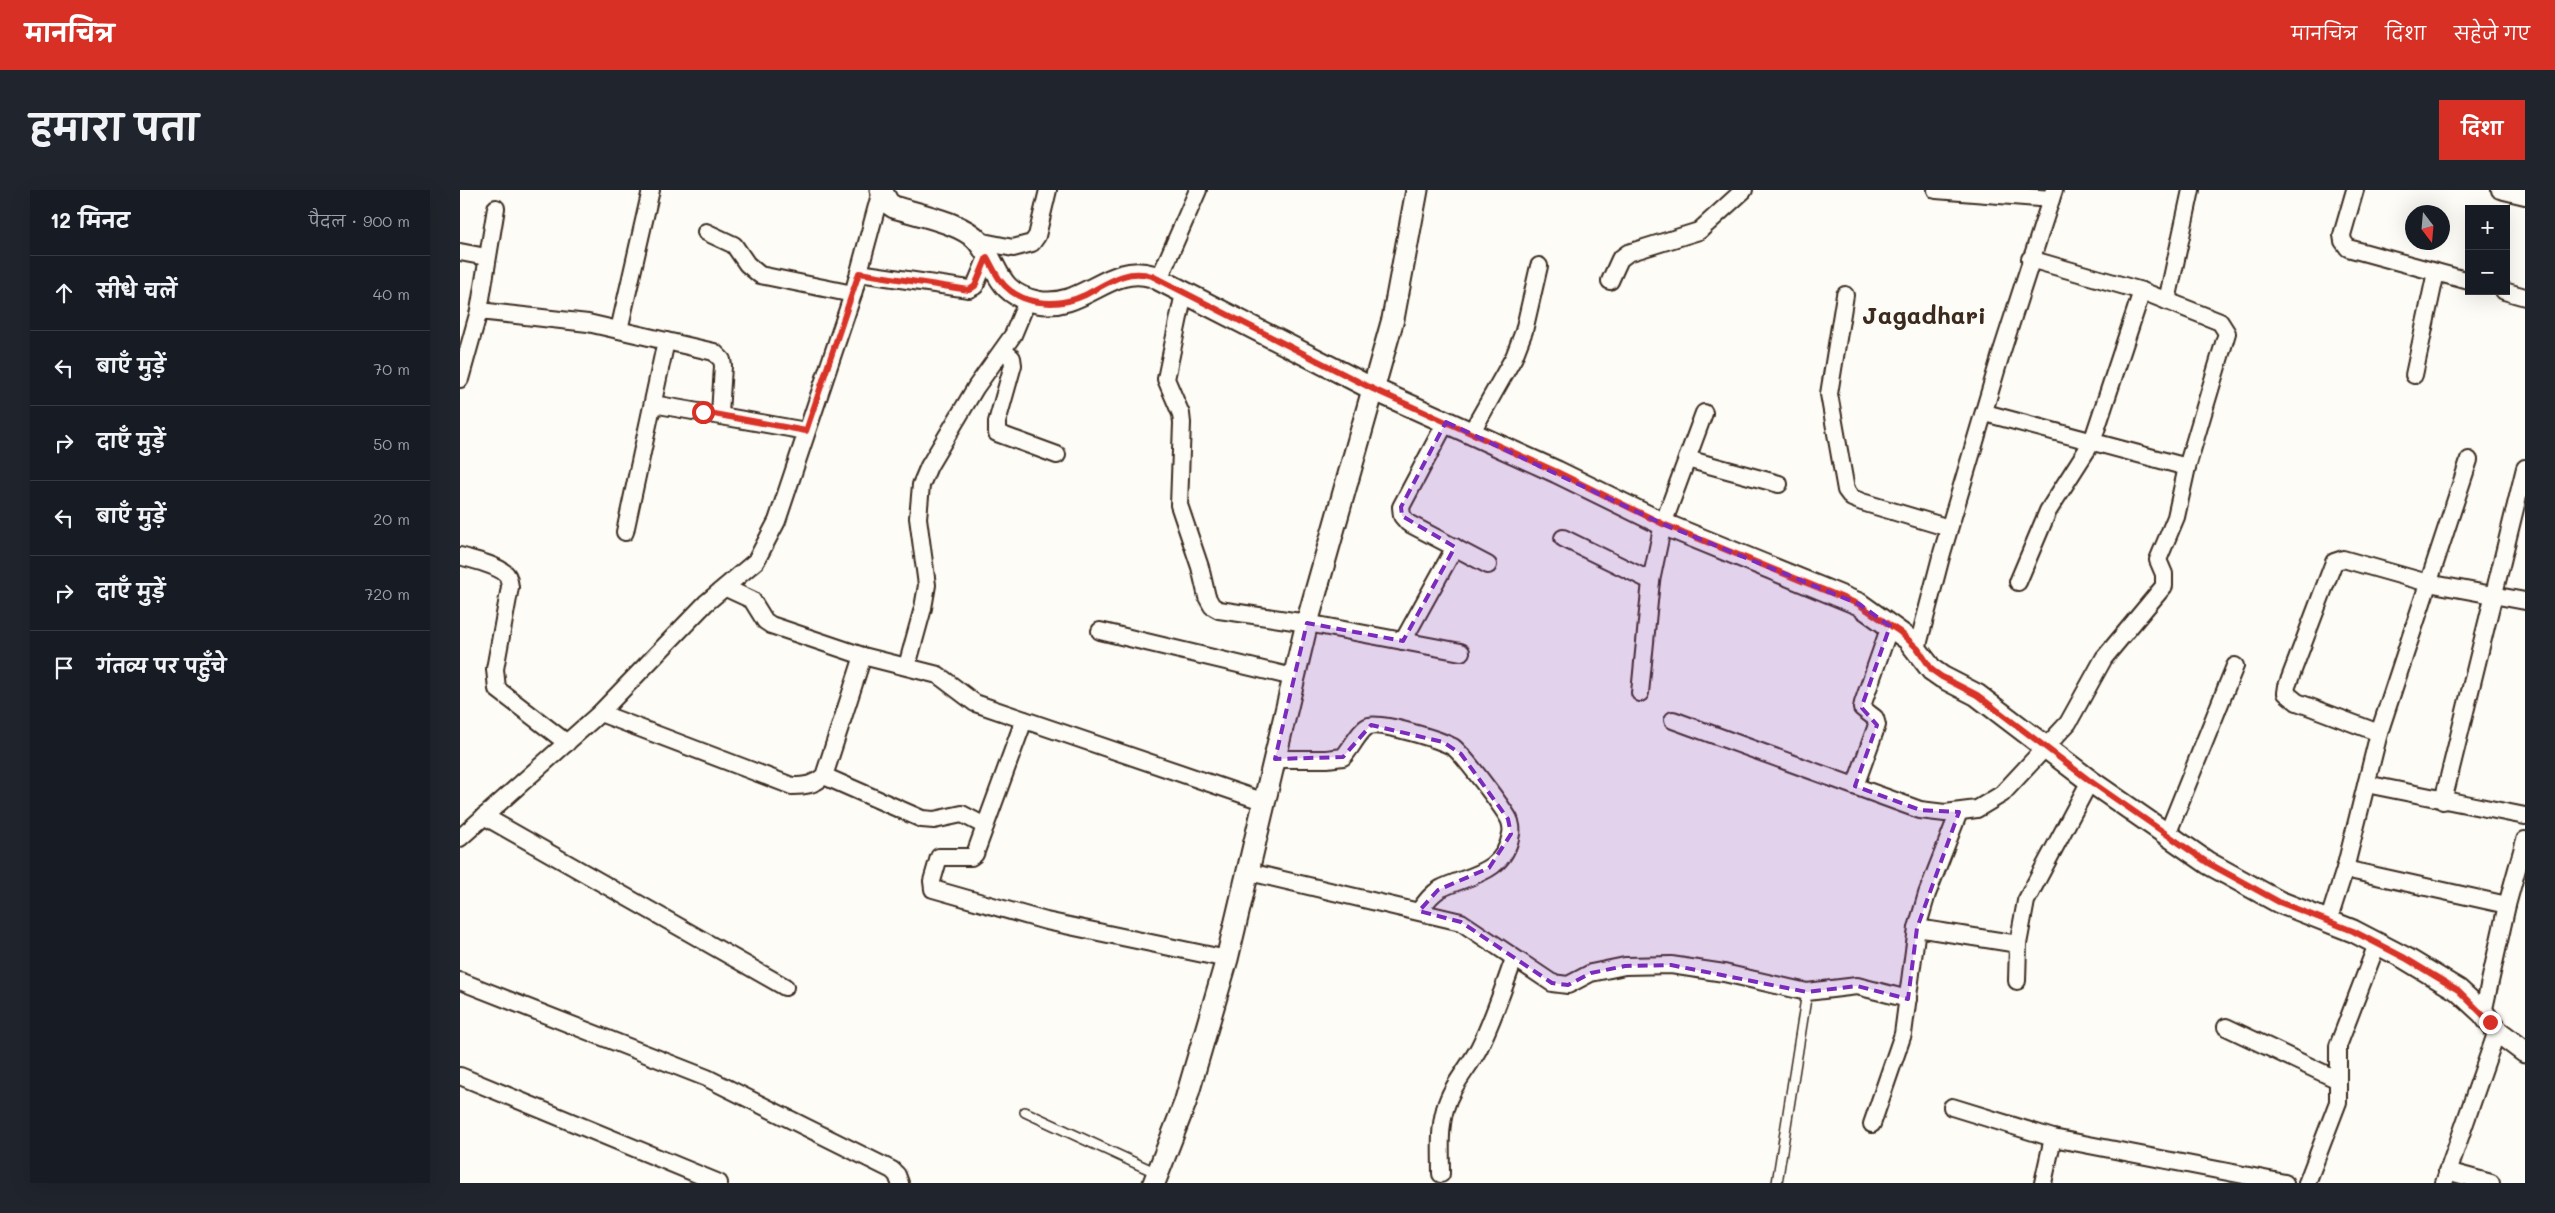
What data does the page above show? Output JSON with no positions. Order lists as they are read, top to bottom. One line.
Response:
{"districts":["Jagadhari"],"north":"bottom","page":{"header":"मानचित्र","nav":["मानचित्र","दिशा","सहेजे गए"],"title":"हमारा पता","buttons":"दिशा","heading":["12 मिनट","पैदल · 900 m"],"map_buttons":["+","−"],"list":[["सीधे चलें","40 m"],["बाएँ मुड़ें","70 m"],["दाएँ मुड़ें","50 m"],["बाएँ मुड़ें","20 m"],["दाएँ मुड़ें","720 m"],"गंतव्य पर पहुँचे"]}}
